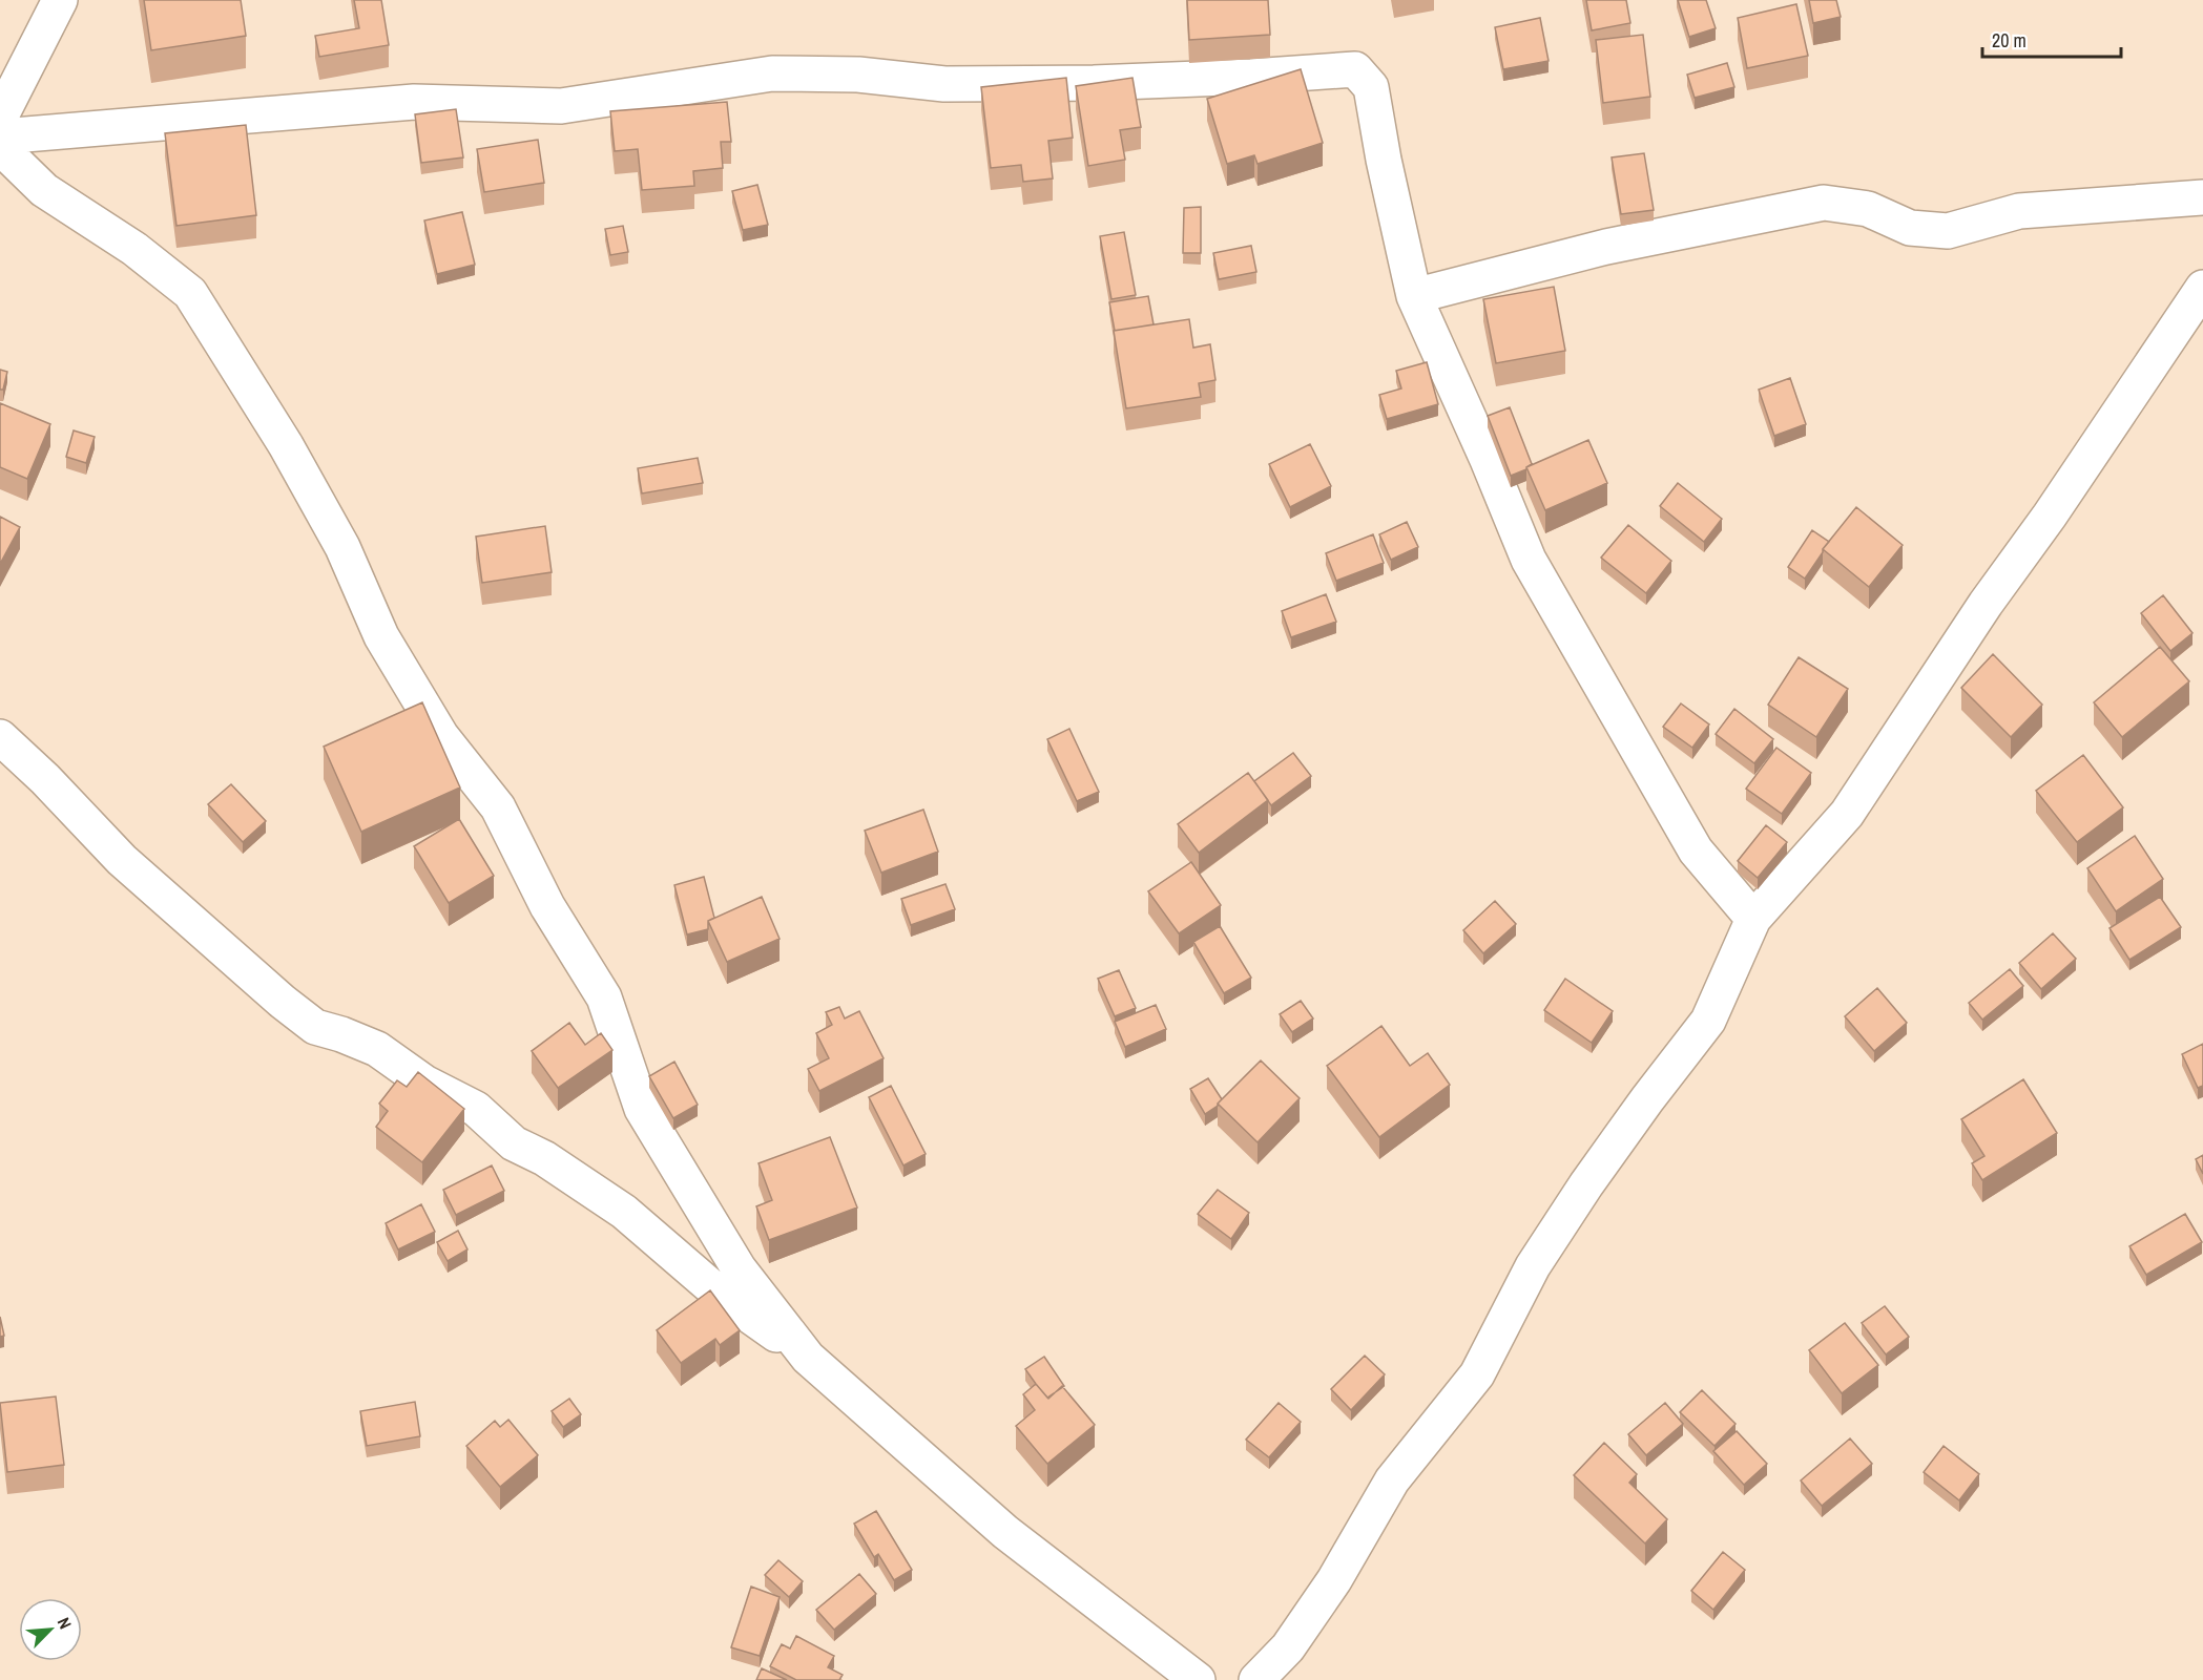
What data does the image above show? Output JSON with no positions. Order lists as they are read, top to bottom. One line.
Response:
{"scale_bar":"20 m","north":"top right"}
